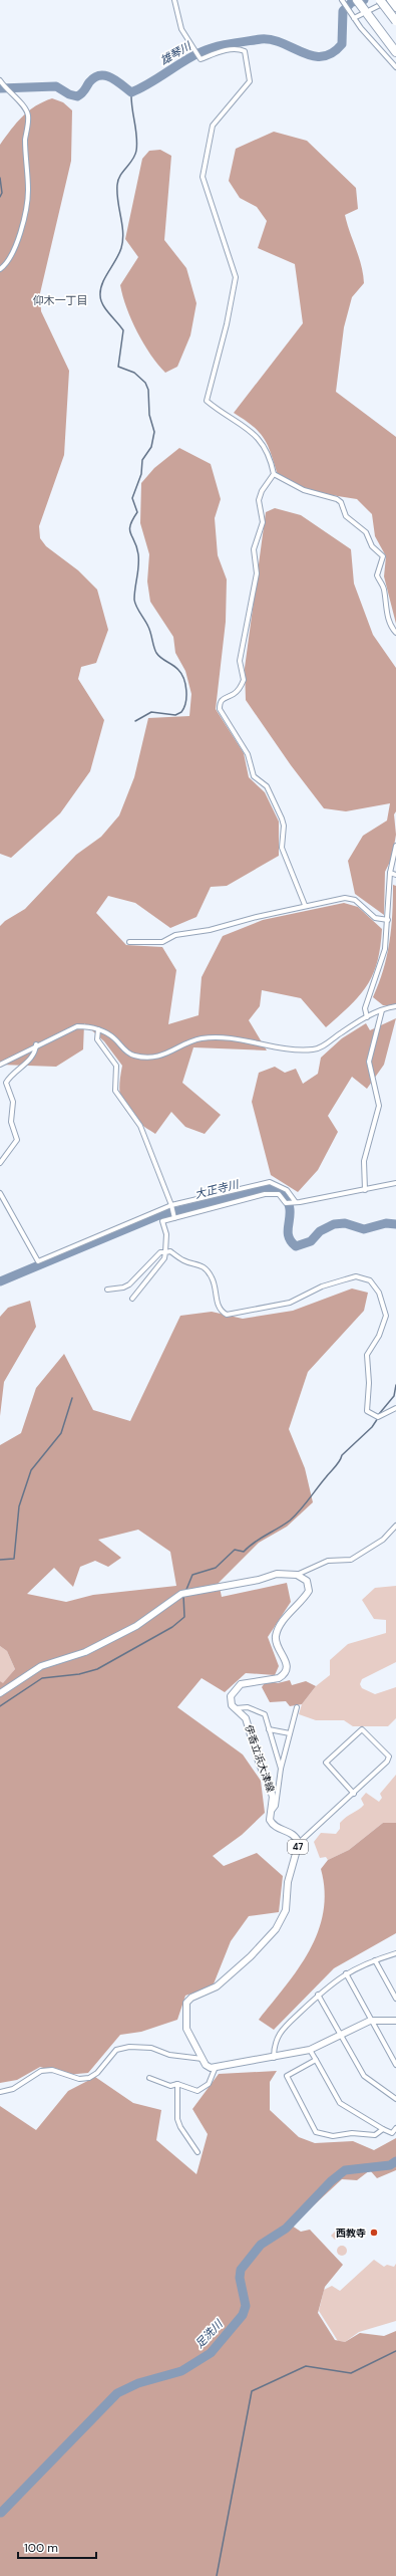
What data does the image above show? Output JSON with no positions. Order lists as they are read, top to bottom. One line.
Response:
{"streets":{"main road":["伊香立浜大津線","47"]},"crossings":[["伊香立浜大津線","47"]],"districts":["仰木一丁目"],"water":["雄琴川","大正寺川","足洗川"],"places":["西教寺"],"scale_bar":"100 m"}
